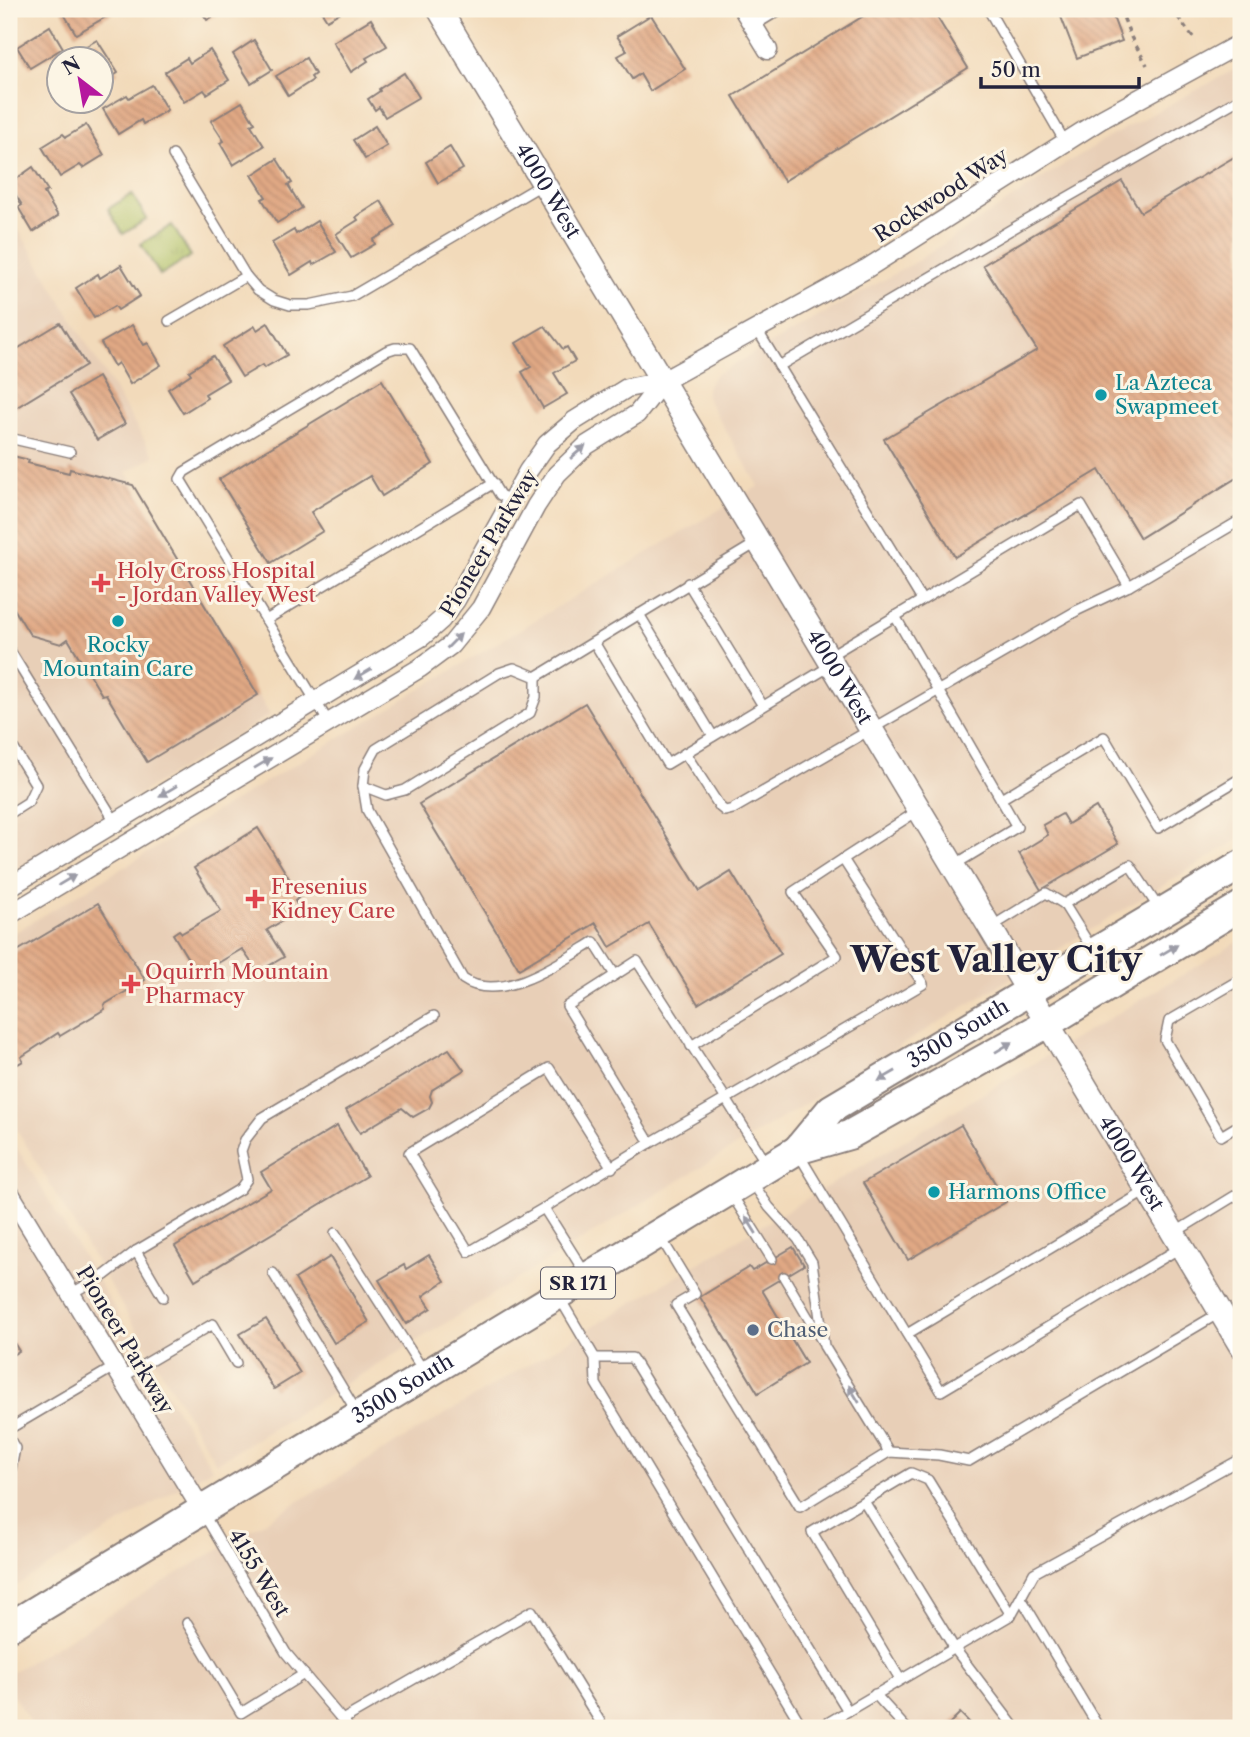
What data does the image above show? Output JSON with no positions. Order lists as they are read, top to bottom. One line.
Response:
{"streets":{"main road":["3500 South","SR 171"],"street":["4000 West","Rockwood Way","Pioneer Parkway"],"lane":["4155 West"]},"crossings":[["4000 West","Rockwood Way"],["4000 West","Pioneer Parkway"],["4000 West","3500 South"],["Rockwood Way","Pioneer Parkway"],["Pioneer Parkway","3500 South"],["Pioneer Parkway","4155 West"],["3500 South","4155 West"]],"districts":["West Valley City"],"places":{"other":["La Azteca Swapmeet","Rocky Mountain Care","Harmons Office","Chase"],"health":["Holy Cross Hospital - Jordan Valley West","Fresenius Kidney Care","Oquirrh Mountain Pharmacy"]},"scale_bar":"50 m","north":"top left"}
